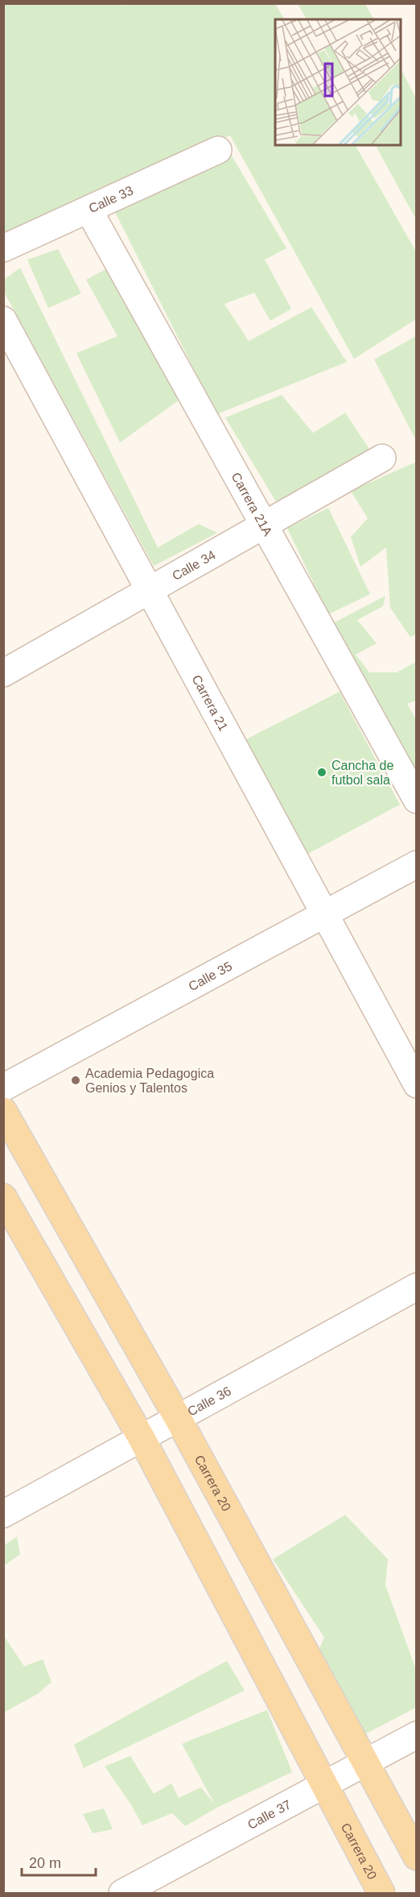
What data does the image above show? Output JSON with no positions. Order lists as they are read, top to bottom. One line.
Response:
{"streets":{"main road":["Carrera 20"],"street":["Calle 33","Carrera 21A","Calle 34","Carrera 21","Calle 35","Calle 36","Calle 37"]},"crossings":[["Calle 33","Carrera 21A"],["Carrera 21A","Calle 34"],["Calle 34","Carrera 21"],["Carrera 21","Calle 35"],["Calle 36","Carrera 20"],["Carrera 20","Calle 37"]],"places":["Cancha de futbol sala","Academia Pedagogica Genios y Talentos"],"scale_bar":"20 m"}
